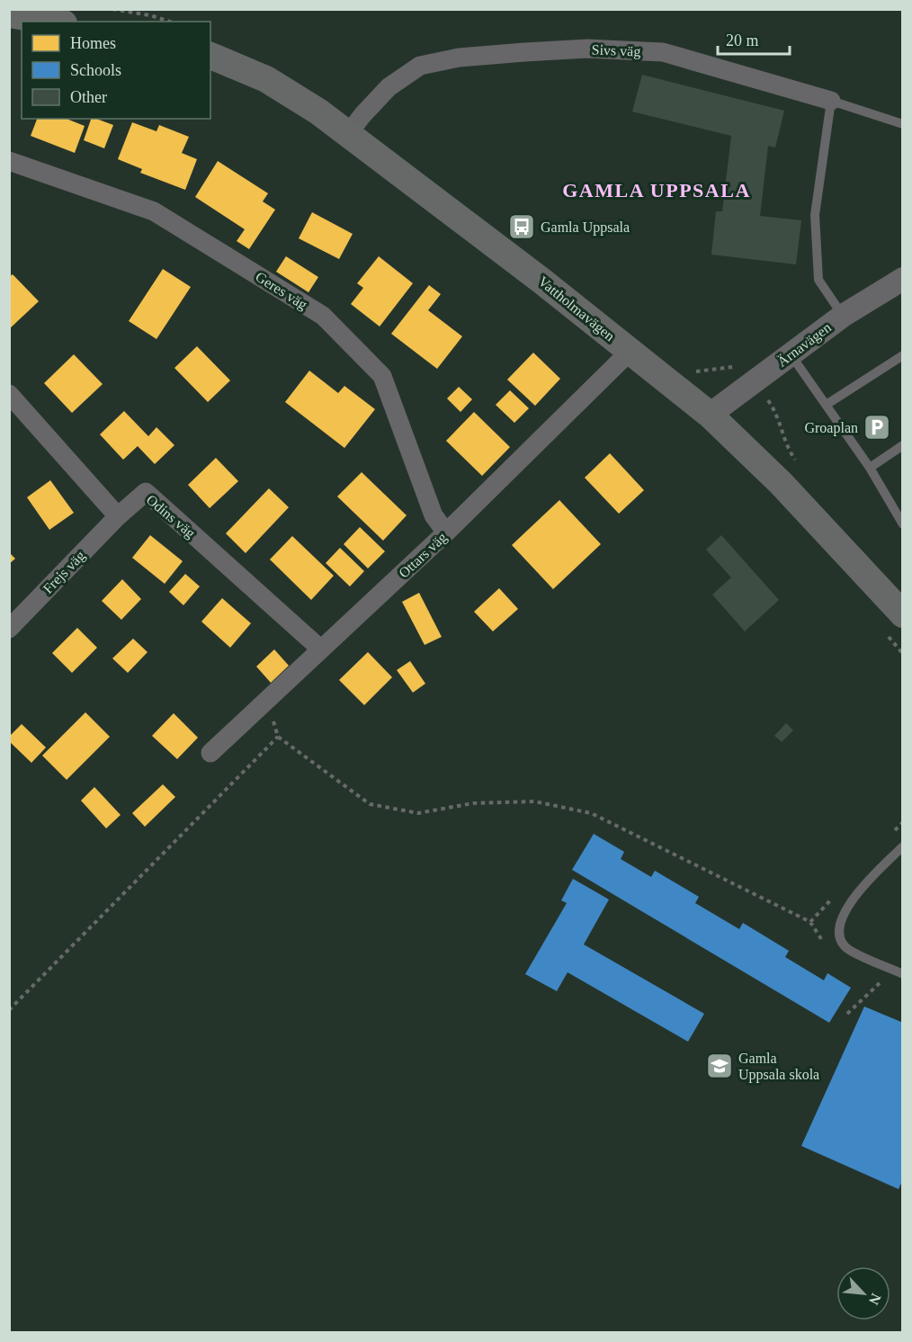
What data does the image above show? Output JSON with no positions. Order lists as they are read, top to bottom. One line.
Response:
{"streets":{"main road":["Vattholmavägen"],"street":["Sivs väg","Geres väg","Ärnavägen","Odins väg","Ottars väg","Frejs väg"]},"crossings":[["Sivs väg","Vattholmavägen"],["Geres väg","Ottars väg"],["Vattholmavägen","Ärnavägen"],["Vattholmavägen","Ottars väg"],["Odins väg","Ottars väg"],["Odins väg","Frejs väg"]],"districts":["GAMLA UPPSALA"],"places":{"bus stop":["Gamla Uppsala"],"parking":["Groaplan"],"school or university":["Gamla Uppsala skola"]},"legend":["Homes","Schools","Other"],"scale_bar":"20 m","north":"bottom right"}
